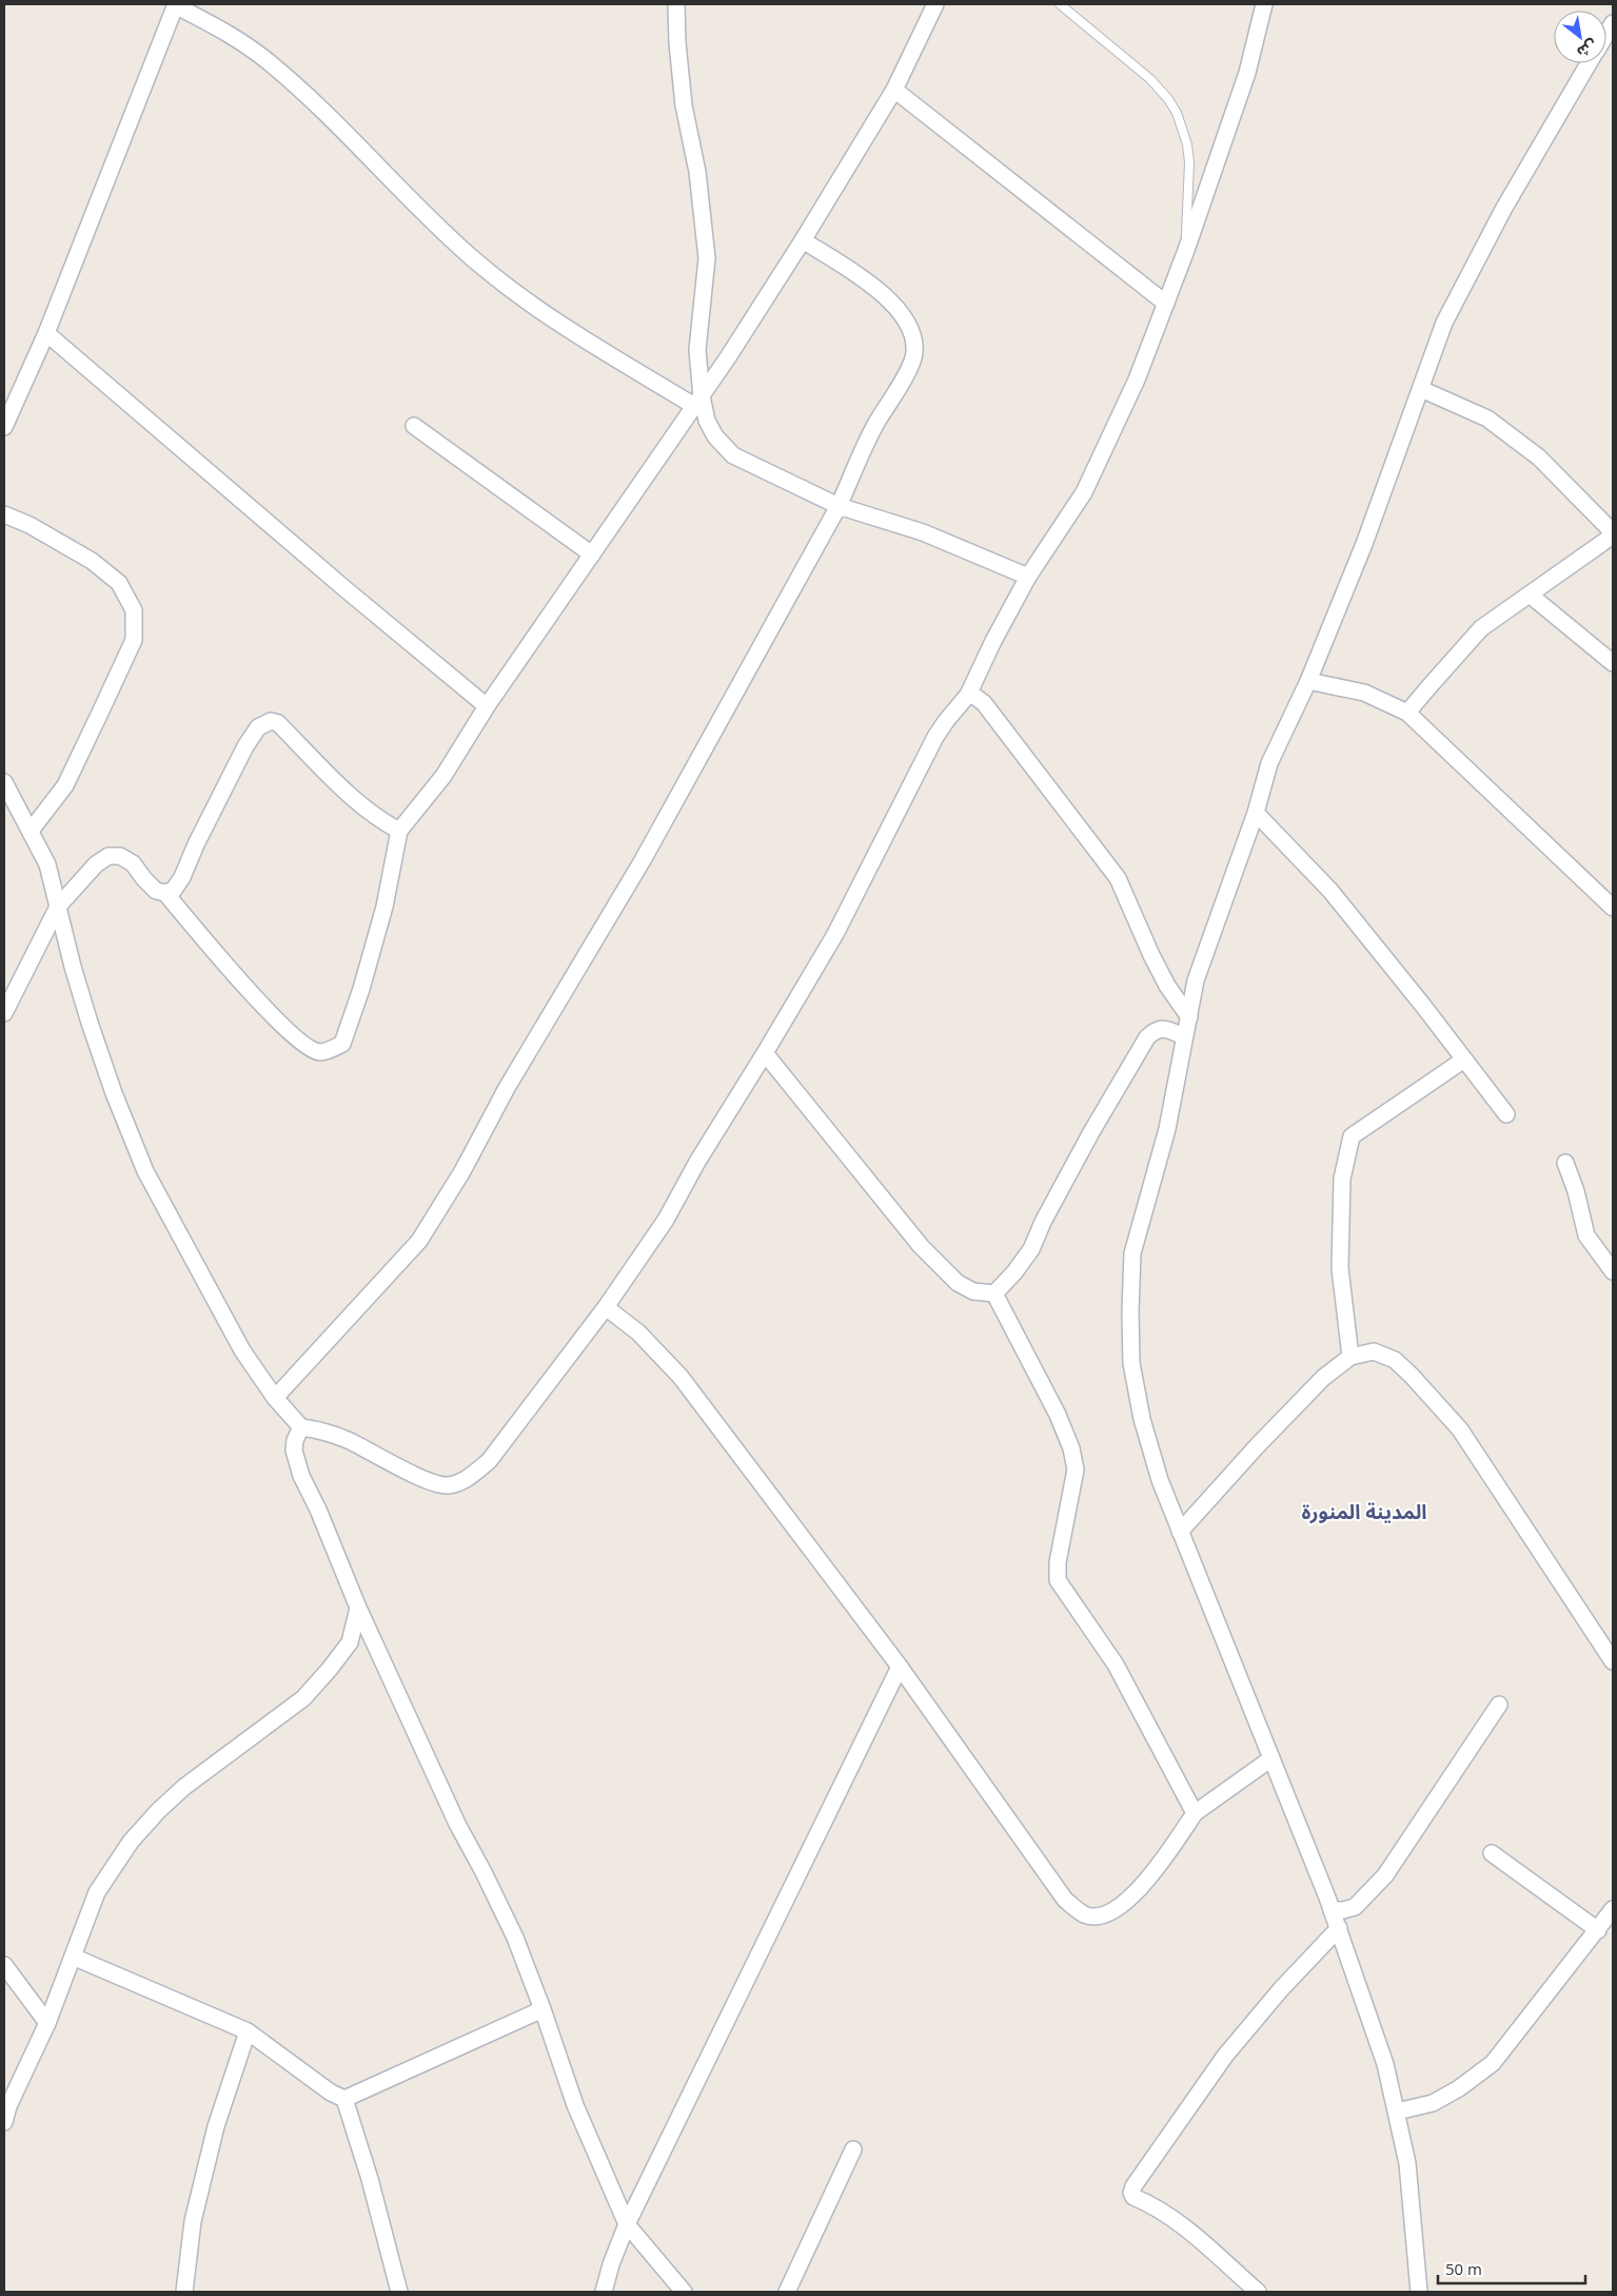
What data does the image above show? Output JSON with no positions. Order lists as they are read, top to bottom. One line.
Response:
{"districts":["المدينة المنورة"],"scale_bar":"50 m","north":"bottom right"}
